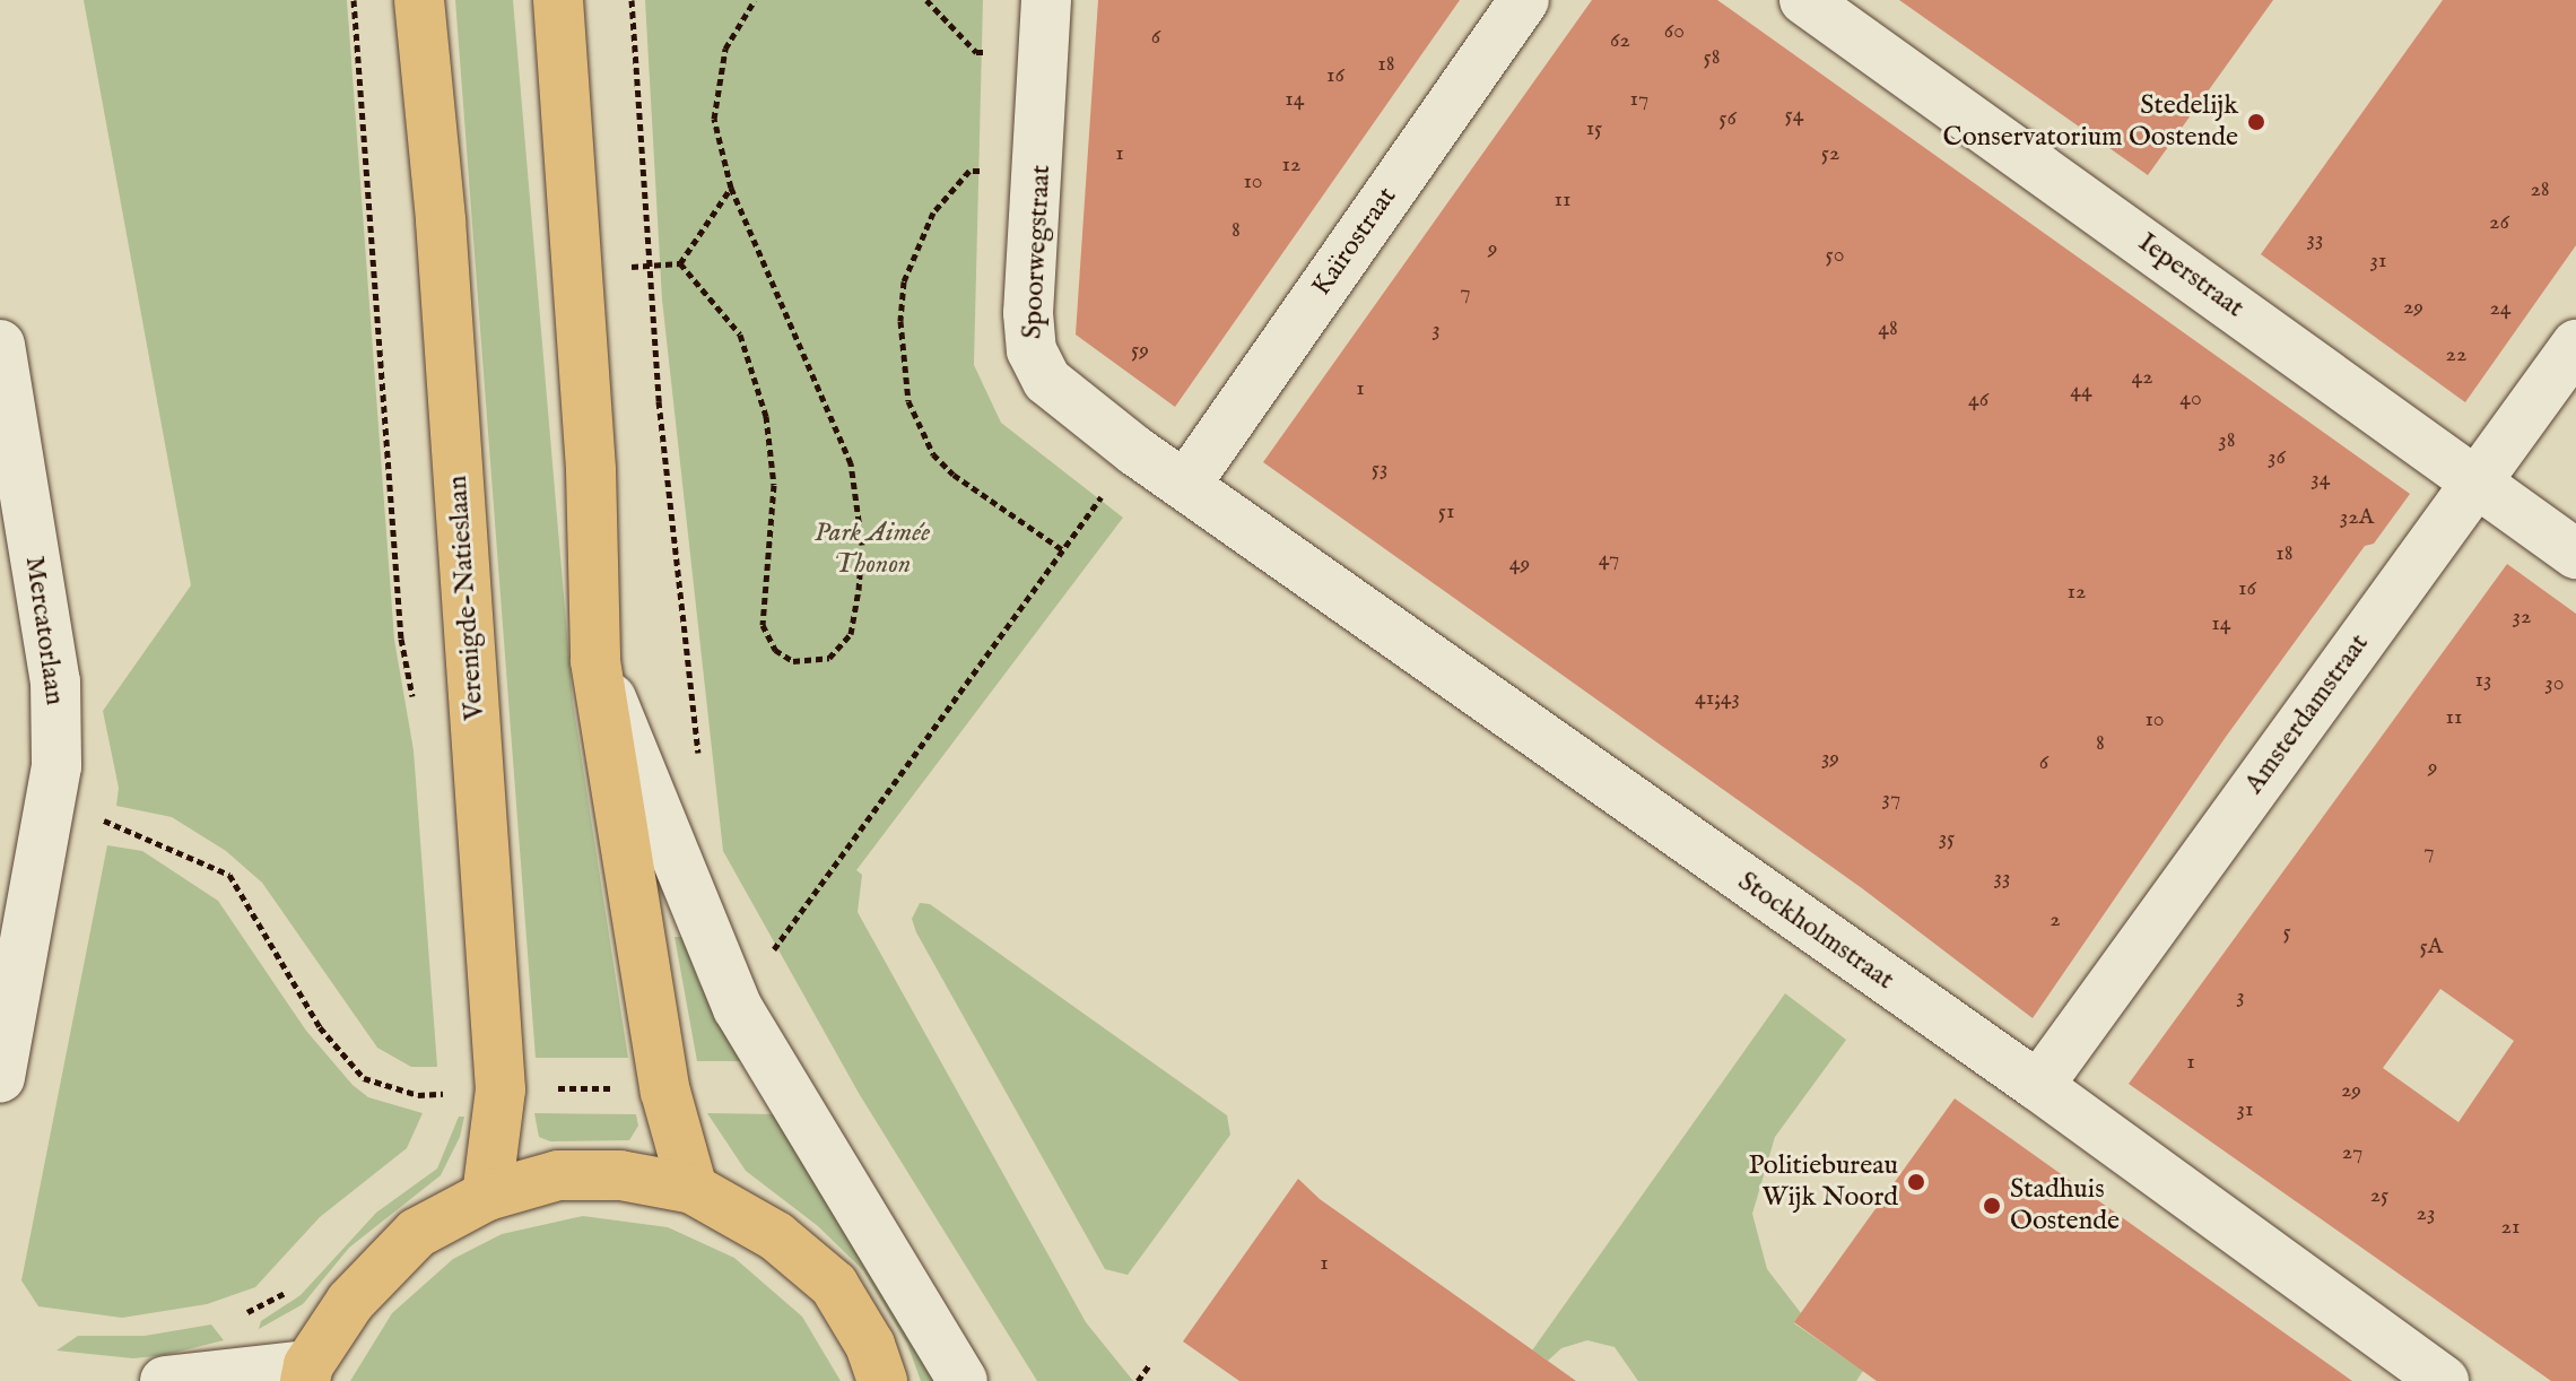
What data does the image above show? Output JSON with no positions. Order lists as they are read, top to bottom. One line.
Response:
{"streets":{"main road":["Verenigde-Natieslaan"],"street":["Kaïrostraat","Spoorwegstraat","Ieperstraat","Mercatorlaan","Amsterdamstraat","Stockholmstraat"]},"crossings":[["Kaïrostraat","Spoorwegstraat"],["Kaïrostraat","Stockholmstraat"],["Spoorwegstraat","Stockholmstraat"],["Ieperstraat","Amsterdamstraat"],["Amsterdamstraat","Stockholmstraat"]],"parks":["Park Aimée Thonon"],"places":["Stedelijk Conservatorium Oostende","Politiebureau Wijk Noord","Stadhuis Oostende"],"house_numbers":["60","6","62","58","18","16","14","17","54","56","15","1","52","12","10","28","11","26","8","33","9","50","31","7","29","24","48","3","59","22","42","1","44","40","46","38","36","53","34","51","32A","18","47","49","16","12","32","14","13","30","41;43","11","10","8","39","6","9","37","35","7","33","2","5","5A","3","1","29","31","27","25","23","21","1"]}
